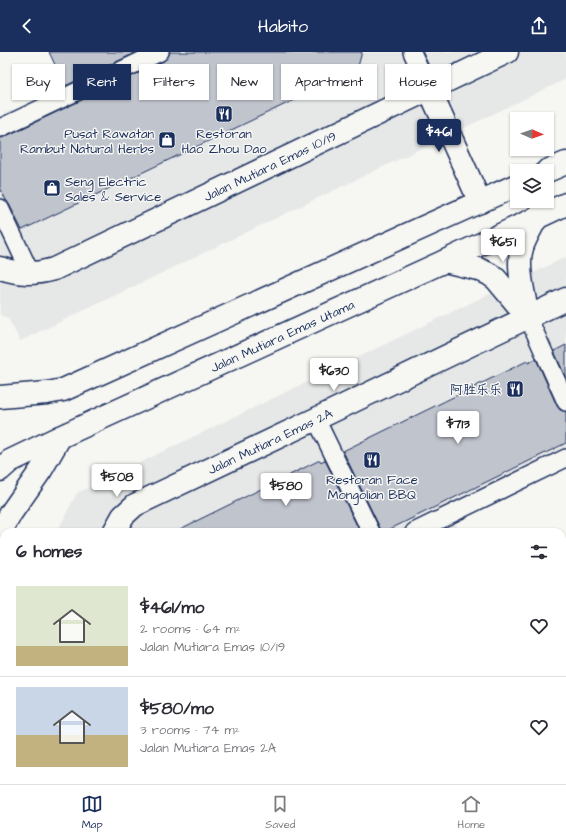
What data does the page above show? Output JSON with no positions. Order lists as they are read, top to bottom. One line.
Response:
{"streets":{"street":["Jalan Mutiara Emas 10/19","Jalan Mutiara Emas Utama","Jalan Mutiara Emas 2A"]},"places":{"restaurant":["Restoran Hao Zhou Dao","阿胜乐乐","Restoran Face Mongolian BBQ"],"shop":["Pusat Rawatan Rambut Natural Herbs","Seng Electric Sales & Service"]},"north":"right","page":{"header":"Habito","chip":["Buy","Rent","Filters","New","Apartment","House"],"price":["$461","$651","$630","$713","$508","$580"],"heading":"6 homes","list":[{"name":"$461/mo","note":"2 rooms · 64 m² · Jalan Mutiara Emas 10/19"},{"name":"$580/mo","note":"3 rooms · 74 m² · Jalan Mutiara Emas 2A"}],"tabs":["Map","Saved","Home"]}}
